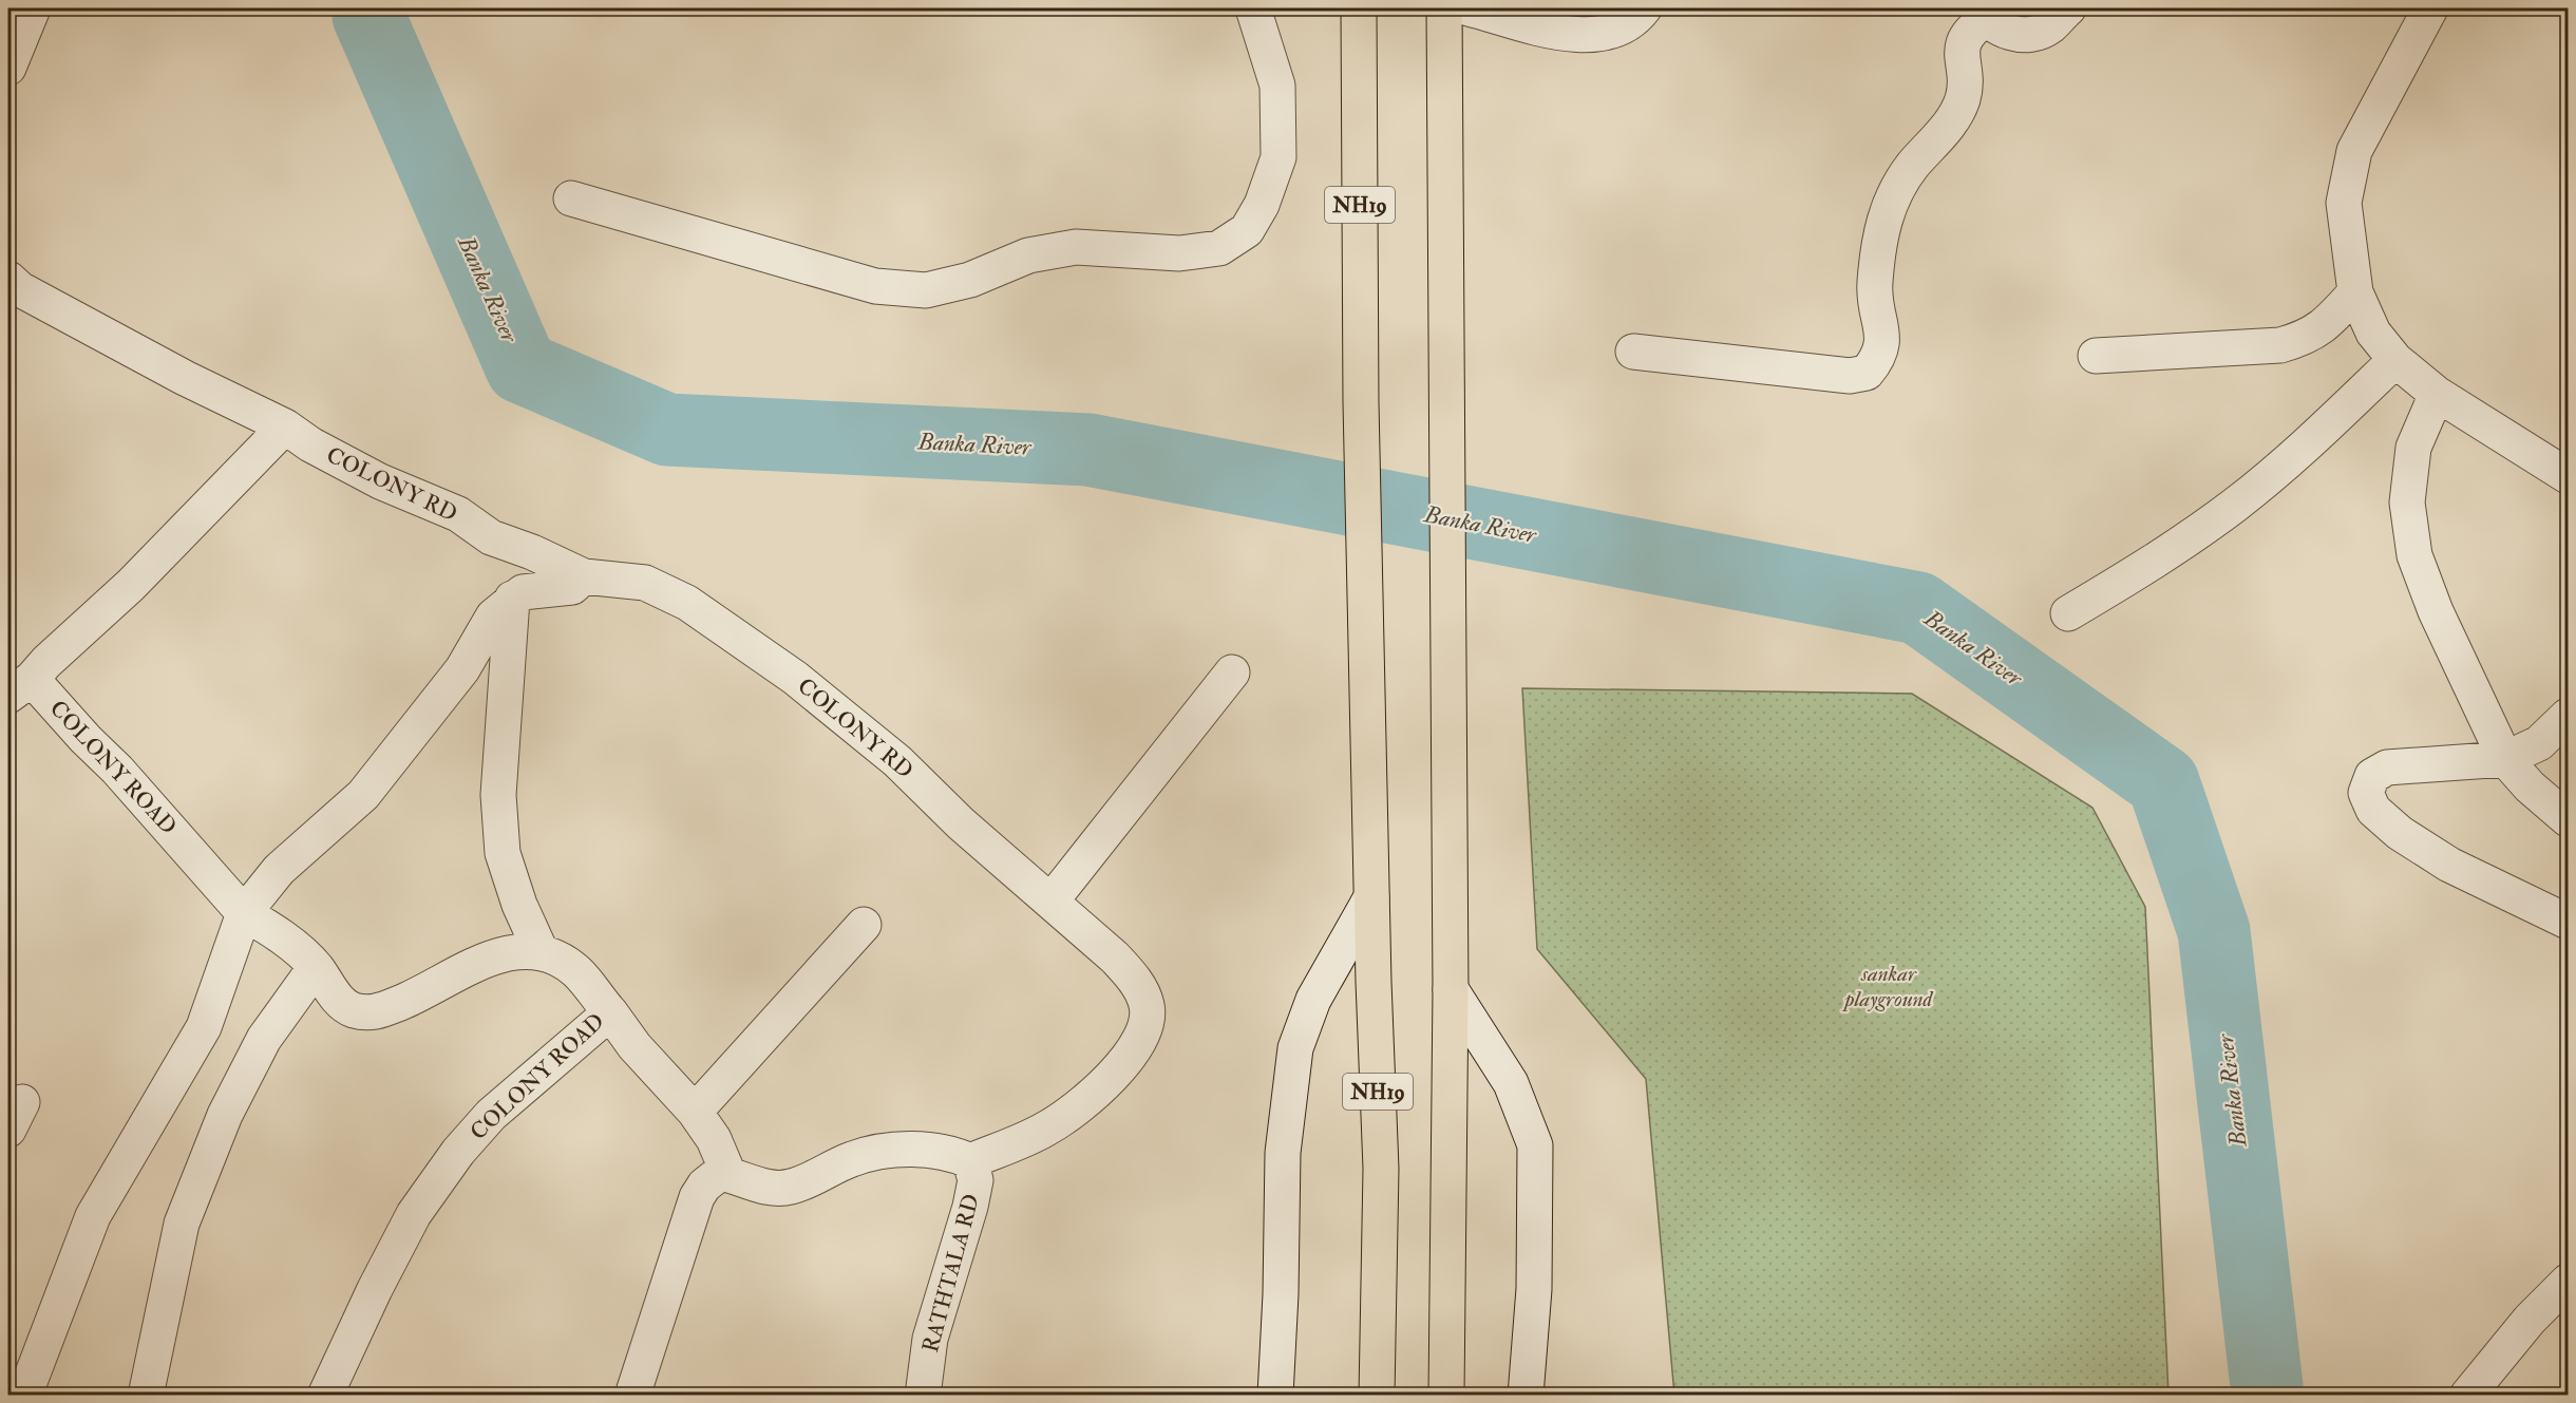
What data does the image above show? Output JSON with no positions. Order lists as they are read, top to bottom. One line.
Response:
{"streets":{"highway":["NH19"],"street":["COLONY RD","COLONY ROAD","RATHTALA RD"]},"crossings":[["COLONY RD","RATHTALA RD"]],"water":["Banka River"],"parks":["sankar playground"]}
